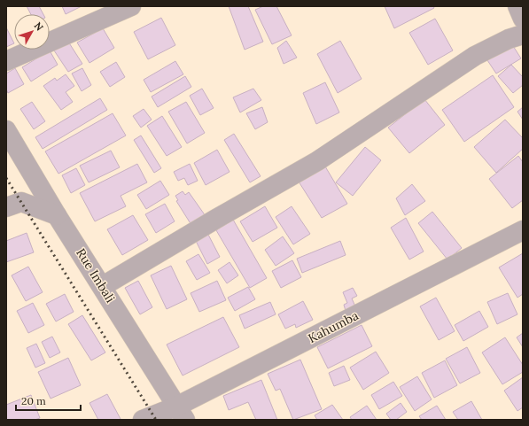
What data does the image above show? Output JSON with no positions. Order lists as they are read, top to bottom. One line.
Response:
{"streets":{"street":["Rue Imbali","Kahumba"]},"crossings":[["Rue Imbali","Kahumba"]],"scale_bar":"20 m","north":"top right"}
